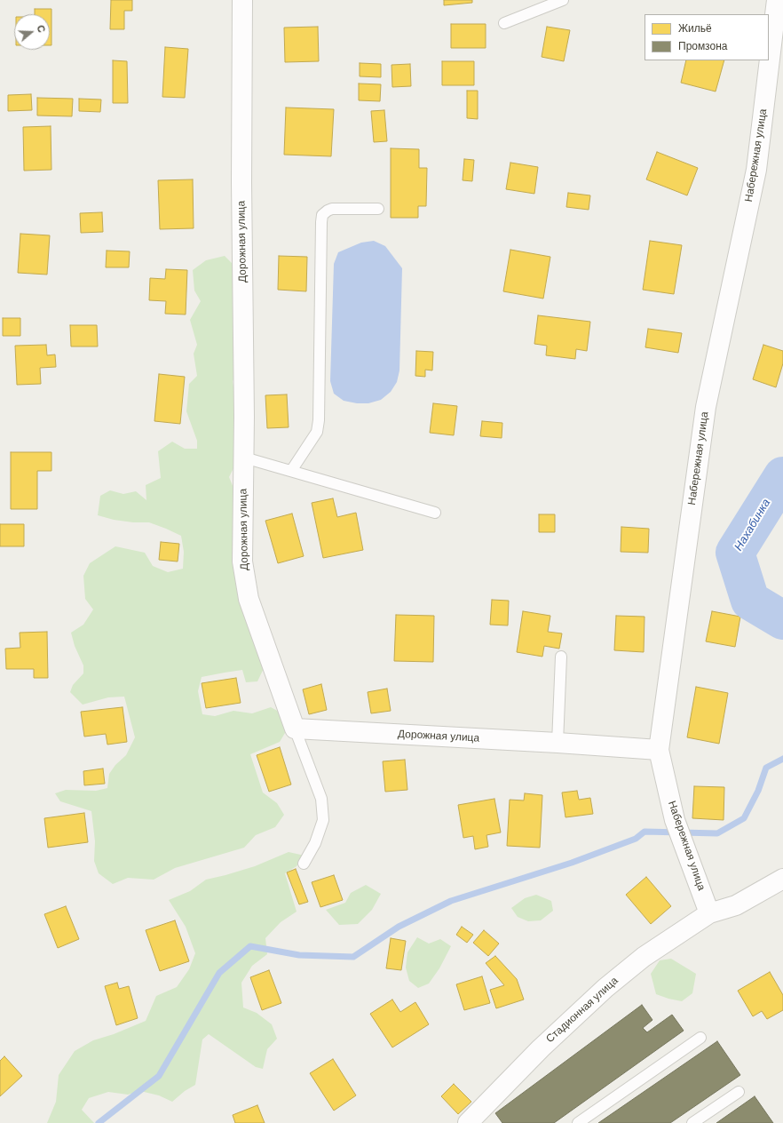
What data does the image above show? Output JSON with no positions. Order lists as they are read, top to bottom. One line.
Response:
{"streets":{"street":["Набережная улица","Дорожная улица","Стадионная улица"]},"crossings":[["Набережная улица","Дорожная улица"],["Набережная улица","Стадионная улица"]],"water":["Нахабинка"],"legend":["Жильё","Промзона"],"north":"right"}
